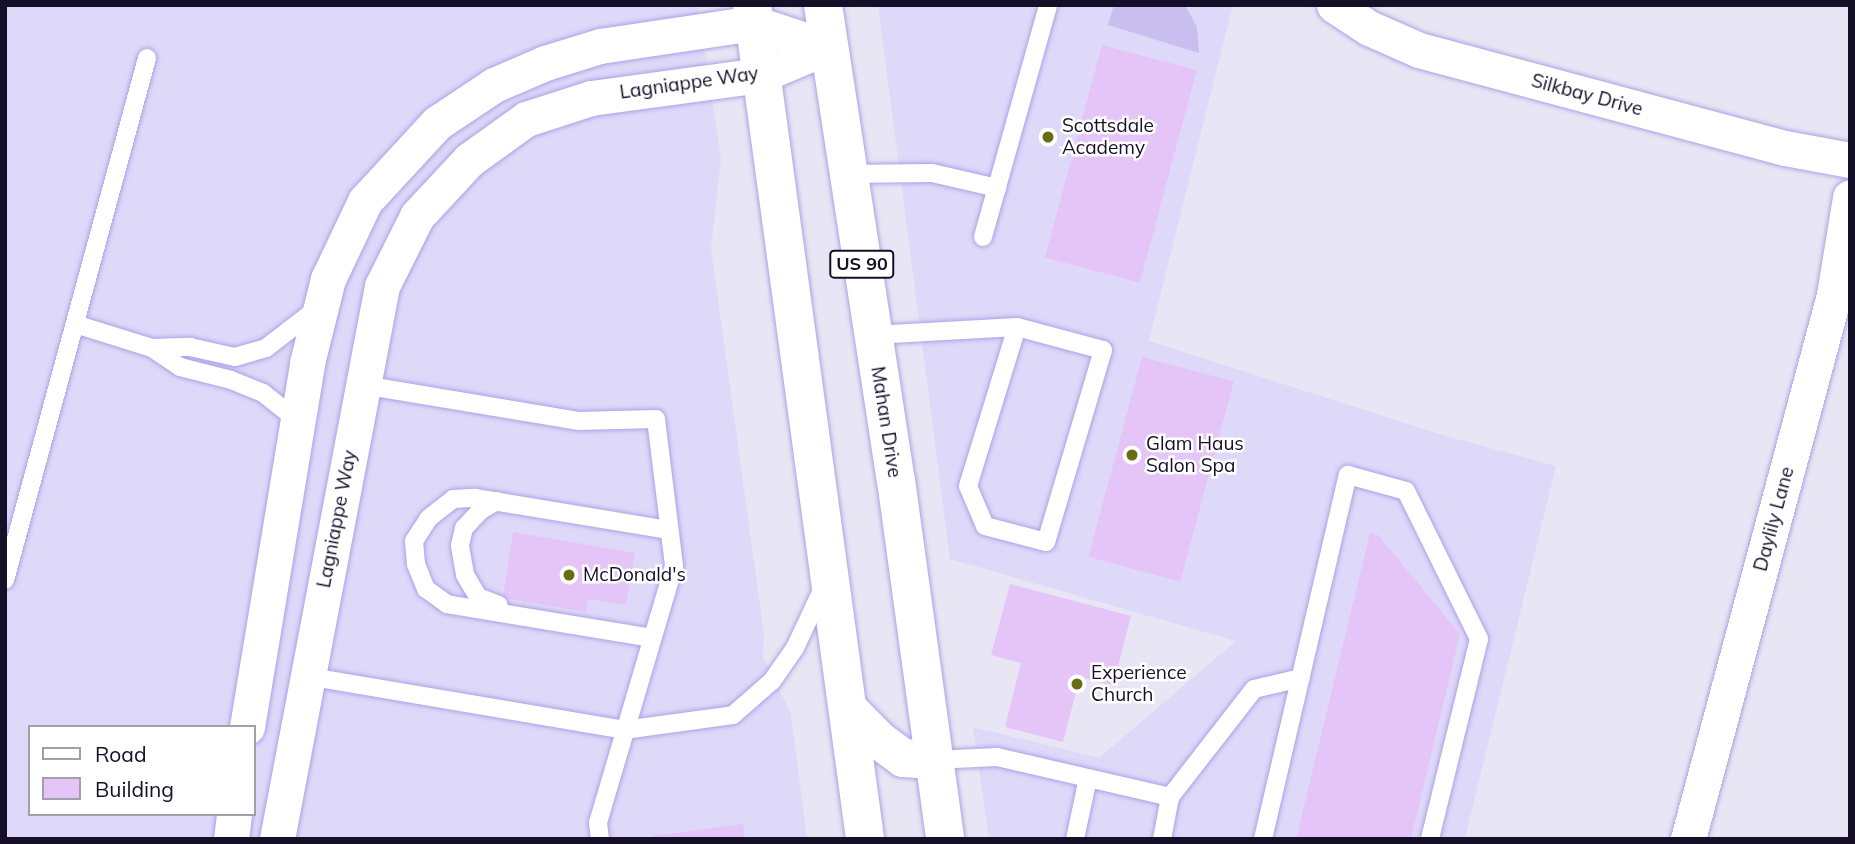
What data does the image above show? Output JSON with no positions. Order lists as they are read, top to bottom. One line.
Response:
{"streets":{"main road":["US 90","Mahan Drive"],"street":["Lagniappe Way","Silkbay Drive","Daylily Lane"]},"crossings":[["Lagniappe Way","Mahan Drive"]],"places":["Scottsdale Academy","Glam Haus Salon Spa","McDonald's","Experience Church"],"legend":["Road","Building"]}
